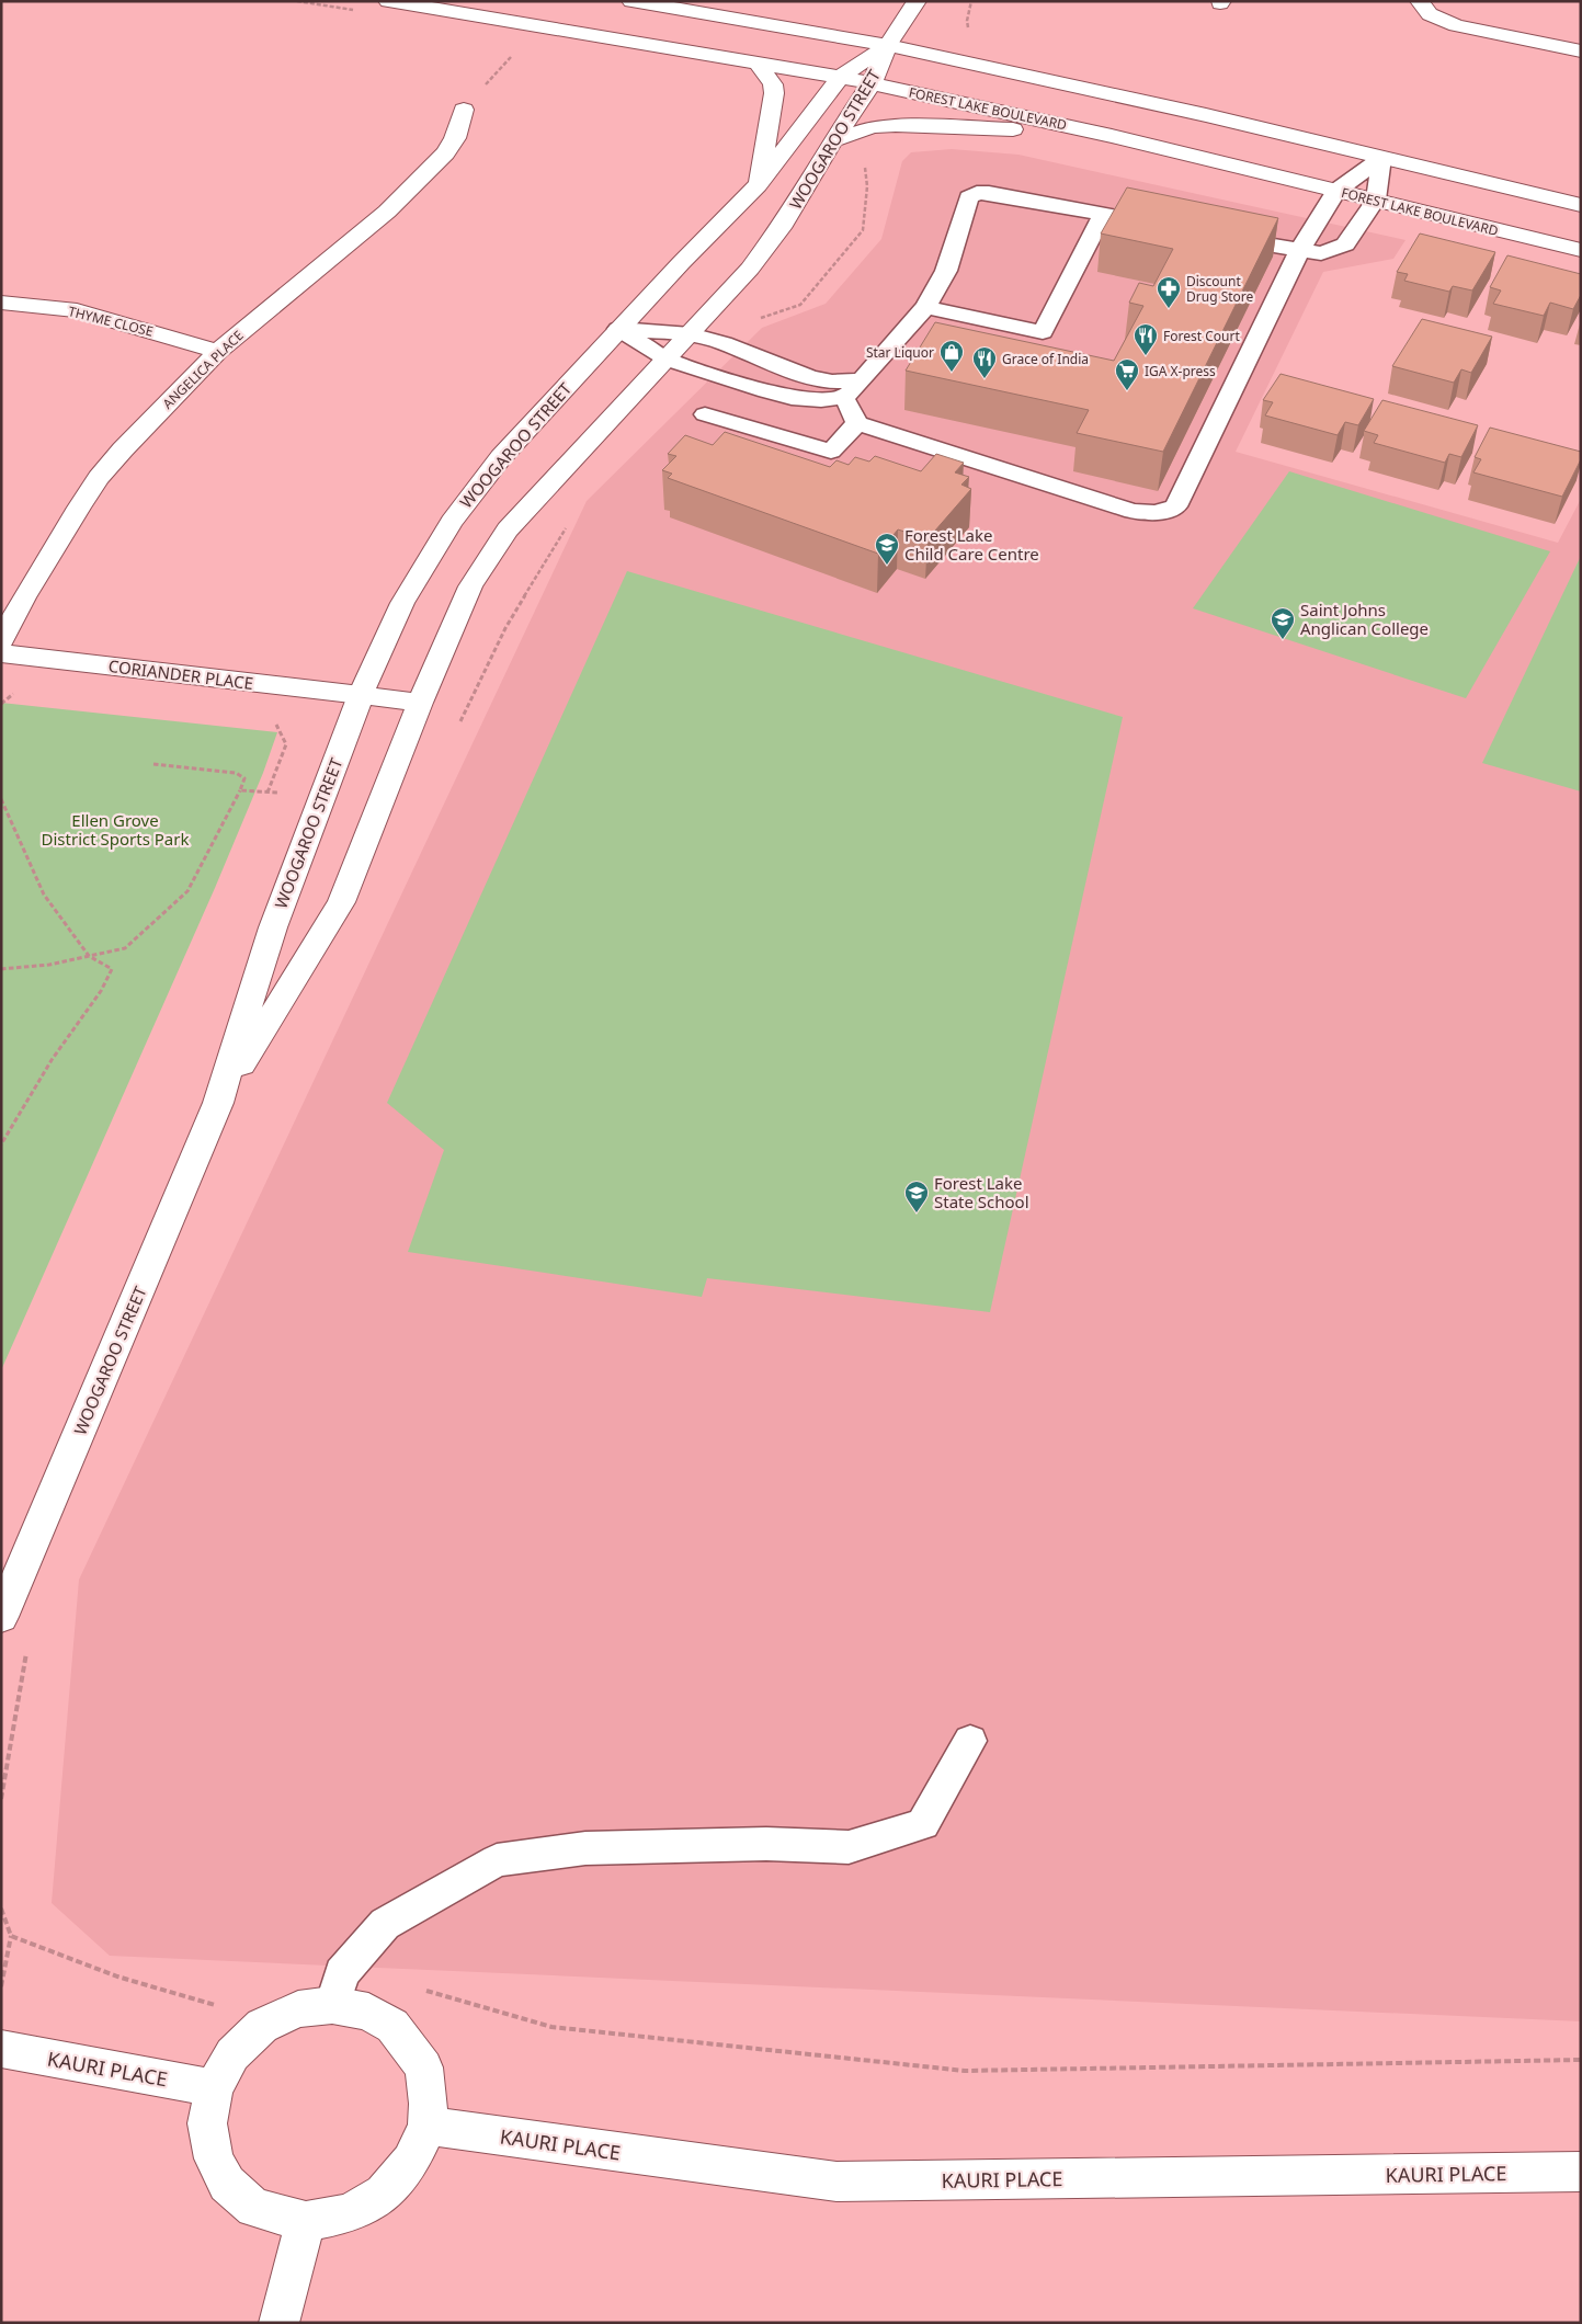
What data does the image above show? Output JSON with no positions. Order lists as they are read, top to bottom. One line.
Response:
{"streets":{"main road":["FOREST LAKE BOULEVARD","WOOGAROO STREET","THYME CLOSE","ANGELICA PLACE","CORIANDER PLACE","KAURI PLACE"]},"crossings":[["FOREST LAKE BOULEVARD","WOOGAROO STREET"],["WOOGAROO STREET","CORIANDER PLACE"],["THYME CLOSE","ANGELICA PLACE"]],"parks":["Ellen Grove District Sports Park"],"places":{"pharmacy":["Discount Drug Store"],"restaurant":["Forest Court","Grace of India"],"shop":["Star Liquor"],"supermarket":["IGA X-press"],"school or university":["Forest Lake Child Care Centre","Saint Johns Anglican College","Forest Lake State School"]}}
